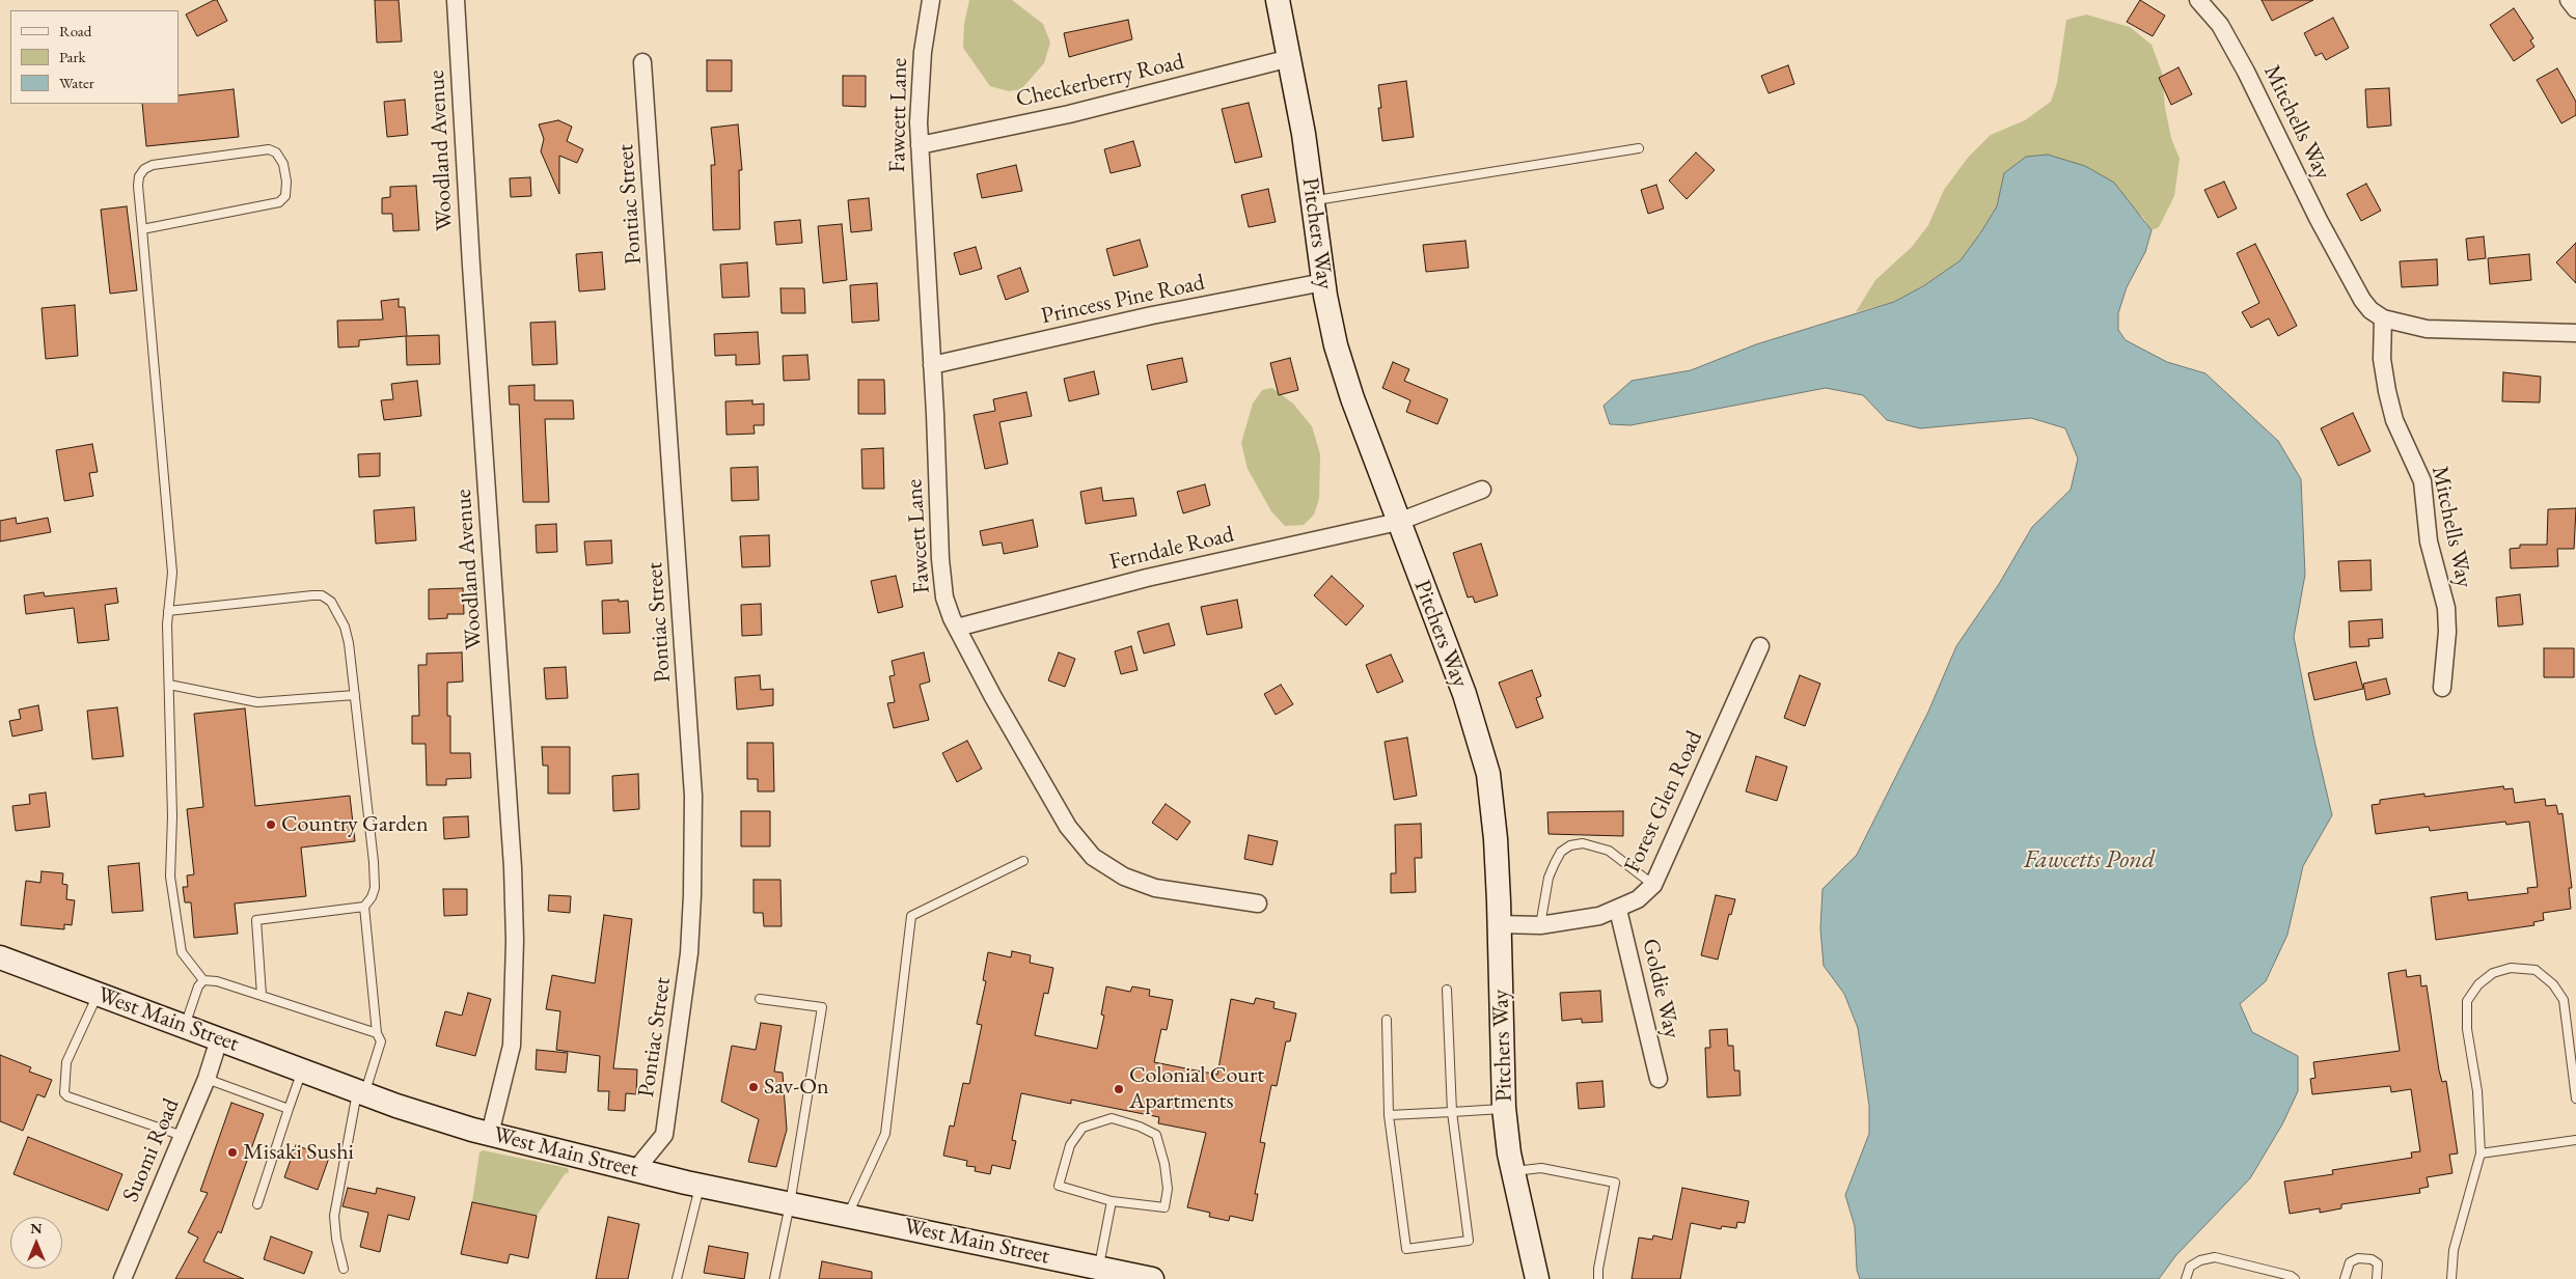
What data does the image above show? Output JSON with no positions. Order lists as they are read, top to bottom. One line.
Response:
{"streets":{"main road":["Pitchers Way","West Main Street"],"street":["Checkerberry Road","Fawcett Lane","Mitchells Way","Woodland Avenue","Pontiac Street","Princess Pine Road","Ferndale Road","Forest Glen Road","Goldie Way","Suomi Road"]},"crossings":[["Checkerberry Road","Fawcett Lane"],["Checkerberry Road","Pitchers Way"],["Fawcett Lane","Princess Pine Road"],["Fawcett Lane","Ferndale Road"],["Woodland Avenue","West Main Street"],["Pontiac Street","West Main Street"],["Pitchers Way","Princess Pine Road"],["Pitchers Way","Ferndale Road"],["Pitchers Way","Forest Glen Road"],["Forest Glen Road","Goldie Way"],["West Main Street","Suomi Road"]],"water":["Fawcetts Pond"],"places":["Country Garden","Sav-On","Colonial Court Apartments","Misaki Sushi"],"legend":["Road","Park","Water"],"north":"top"}
